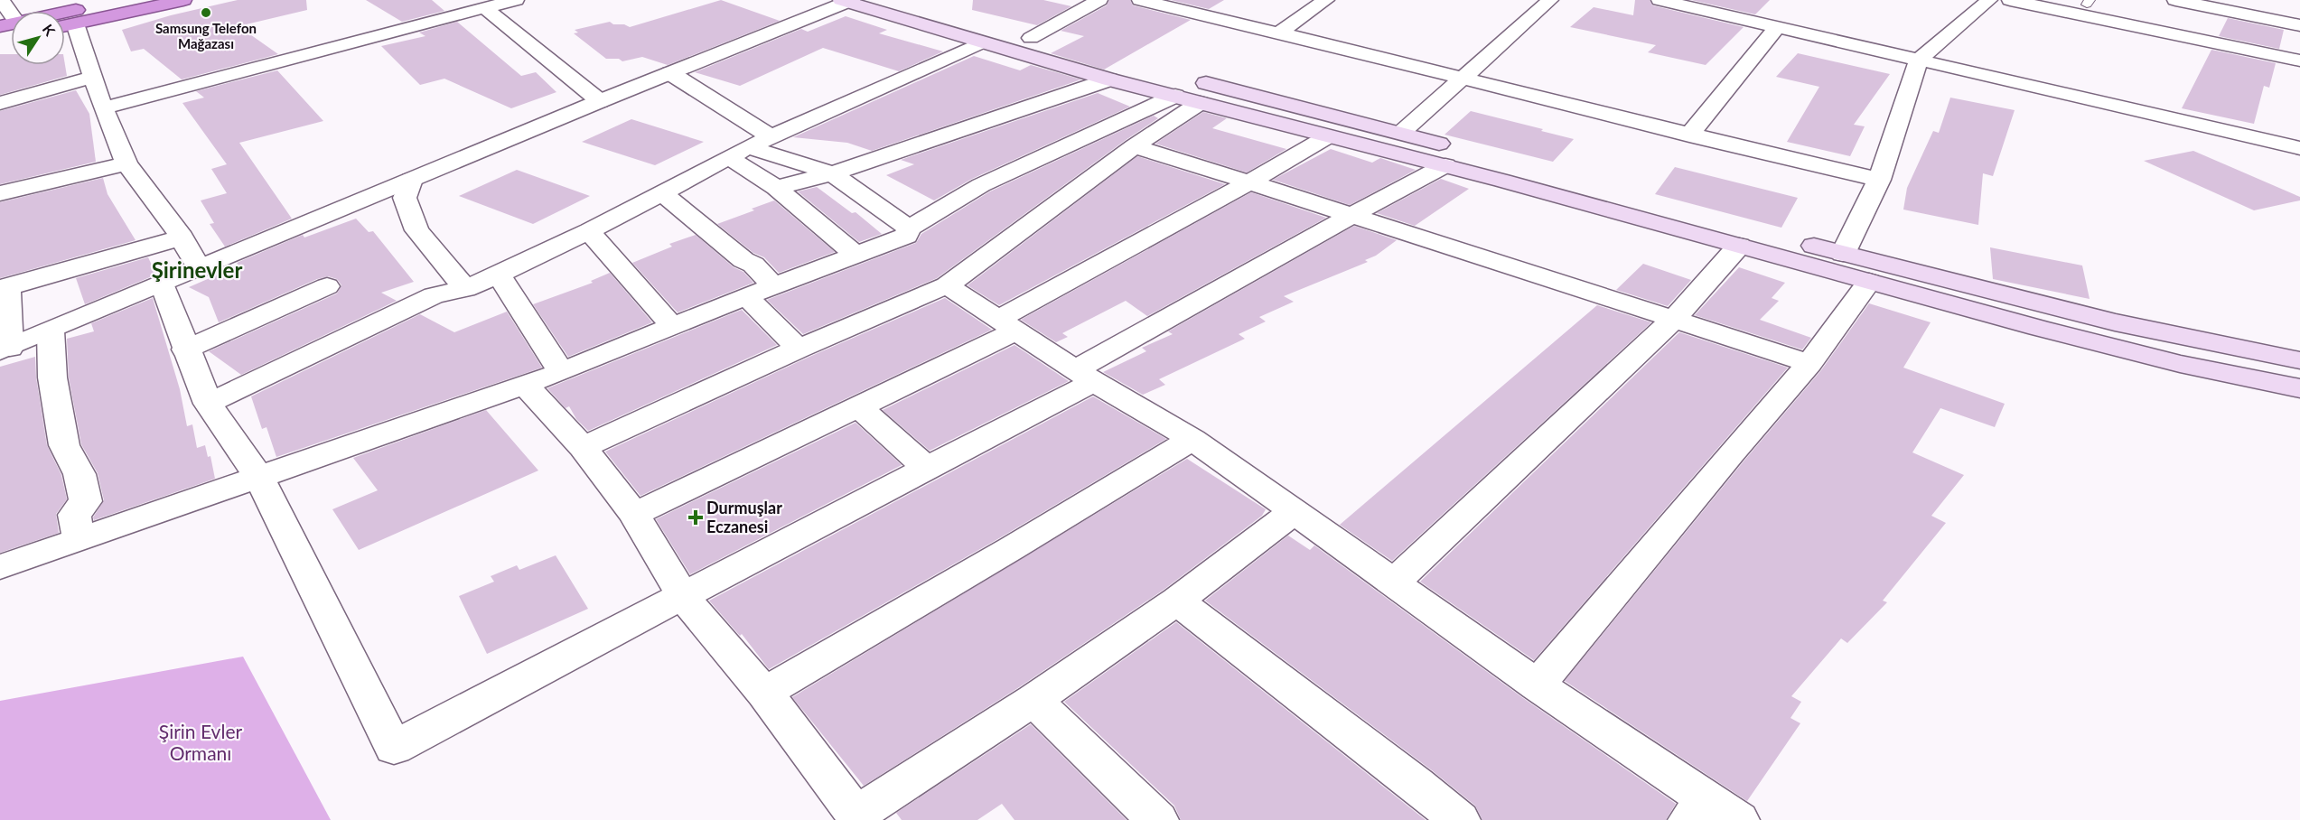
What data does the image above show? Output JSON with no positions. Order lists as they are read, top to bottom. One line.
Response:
{"districts":["Şirinevler"],"parks":["Şirin Evler Ormanı"],"places":{"other":["Samsung Telefon Mağazası"],"health":["Durmuşlar Eczanesi"]},"north":"top right"}
